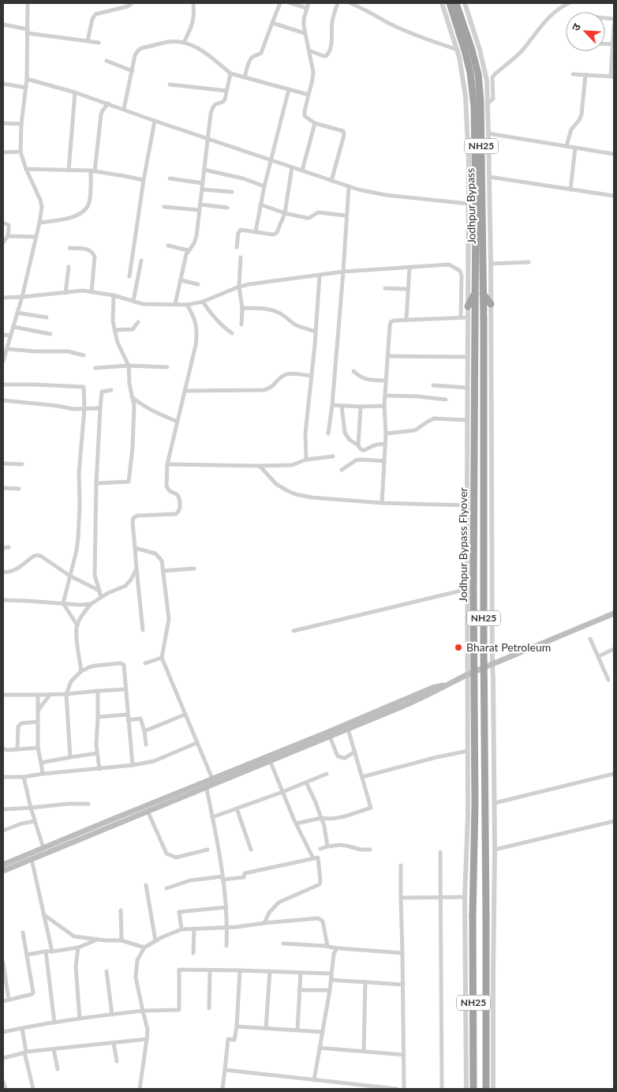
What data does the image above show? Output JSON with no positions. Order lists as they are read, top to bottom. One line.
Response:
{"streets":{"highway":["NH25","Jodhpur Bypass","Jodhpur Bypass Flyover"]},"crossings":[["Jodhpur Bypass","Jodhpur Bypass Flyover"]],"places":["Bharat Petroleum"],"north":"top left"}
